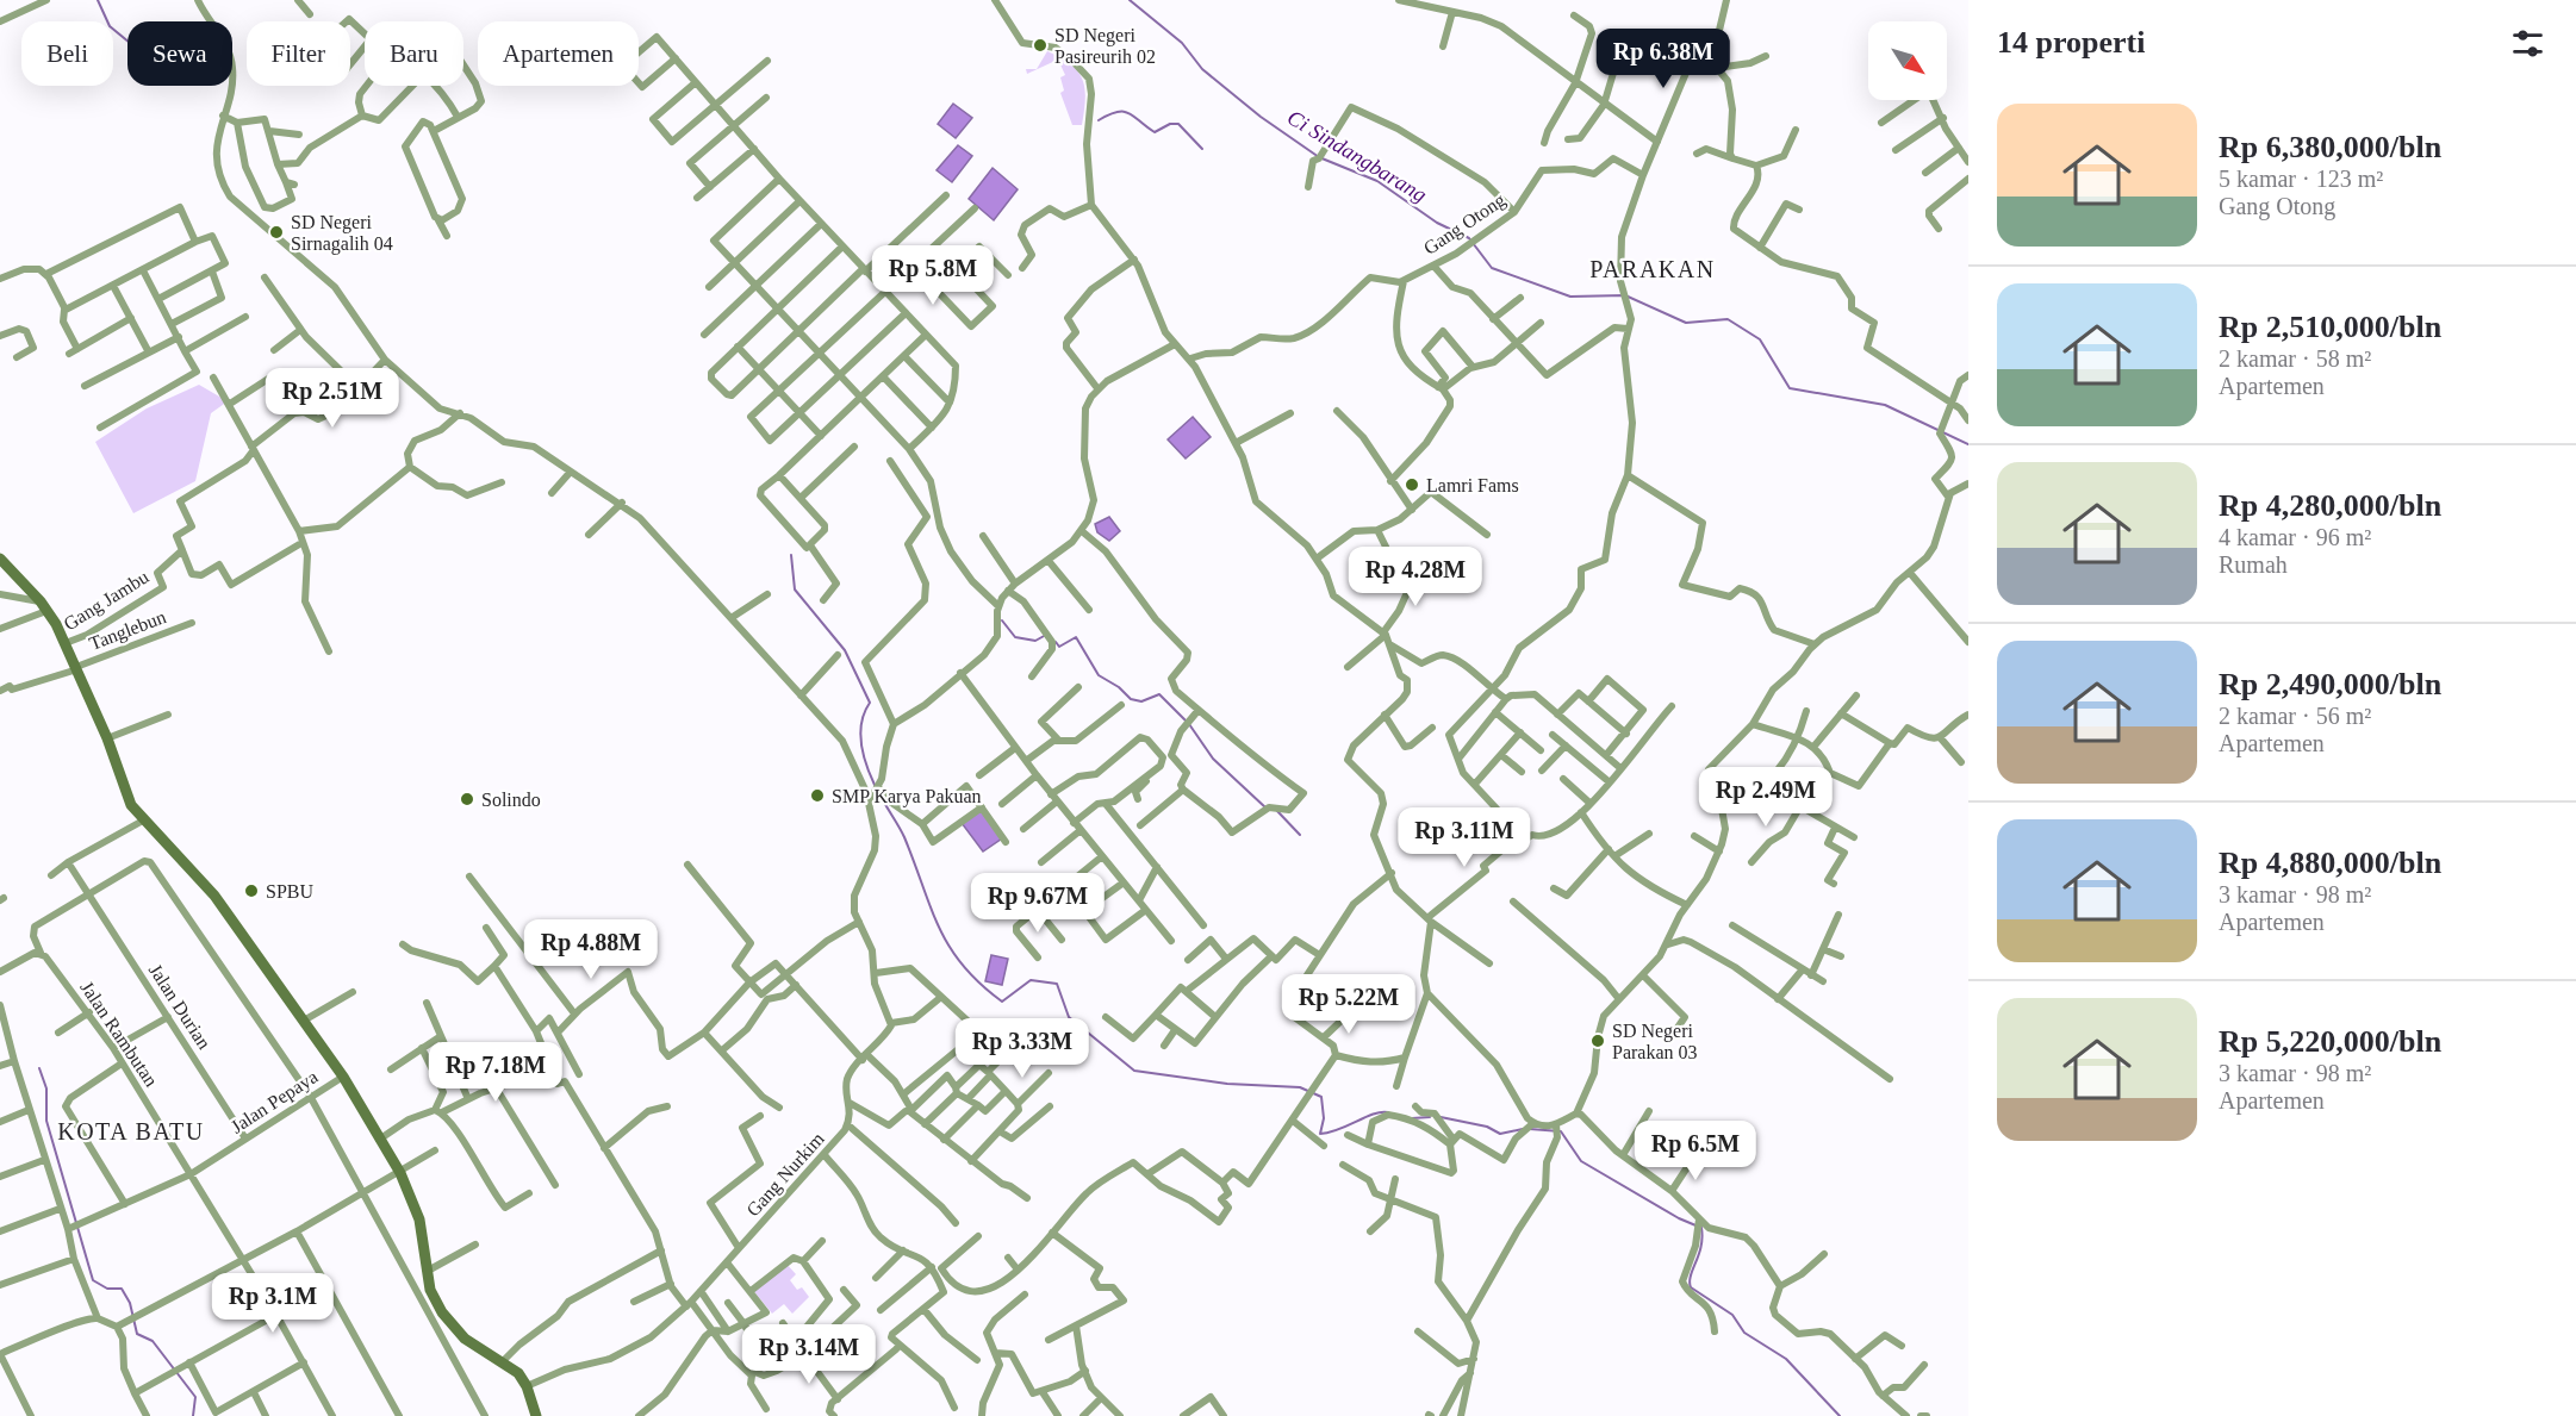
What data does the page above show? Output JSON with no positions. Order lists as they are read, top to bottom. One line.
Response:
{"streets":{"street":["Gang Otong","Gang Jambu","Tanglebun","Jalan Durian","Jalan Rambutan","Jalan Pepaya","Gang Nurkim"]},"crossings":[["Jalan Durian","Jalan Pepaya"],["Jalan Rambutan","Jalan Pepaya"]],"districts":["PARAKAN","KOTA BATU"],"water":["Ci Sindangbarang"],"places":["SD Negeri Pasireurih 02","SD Negeri Sirnagalih 04","Lamri Fams","SMP Karya Pakuan","Solindo","SPBU","SD Negeri Parakan 03"],"north":"bottom right","page":{"heading":"14 properti","chip":["Beli","Sewa","Filter","Baru","Apartemen"],"price":["Rp 6.38M","Rp 5.8M","Rp 2.51M","Rp 4.28M","Rp 2.49M","Rp 3.11M","Rp 9.67M","Rp 4.88M","Rp 5.22M","Rp 3.33M","Rp 7.18M","Rp 6.5M","Rp 3.1M","Rp 3.14M"],"list":[{"name":"Rp 6,380,000/bln","note":"5 kamar · 123 m² · Gang Otong"},{"name":"Rp 2,510,000/bln","note":"2 kamar · 58 m² · Apartemen"},{"name":"Rp 4,280,000/bln","note":"4 kamar · 96 m² · Rumah"},{"name":"Rp 2,490,000/bln","note":"2 kamar · 56 m² · Apartemen"},{"name":"Rp 4,880,000/bln","note":"3 kamar · 98 m² · Apartemen"},{"name":"Rp 5,220,000/bln","note":"3 kamar · 98 m² · Apartemen"}]}}
